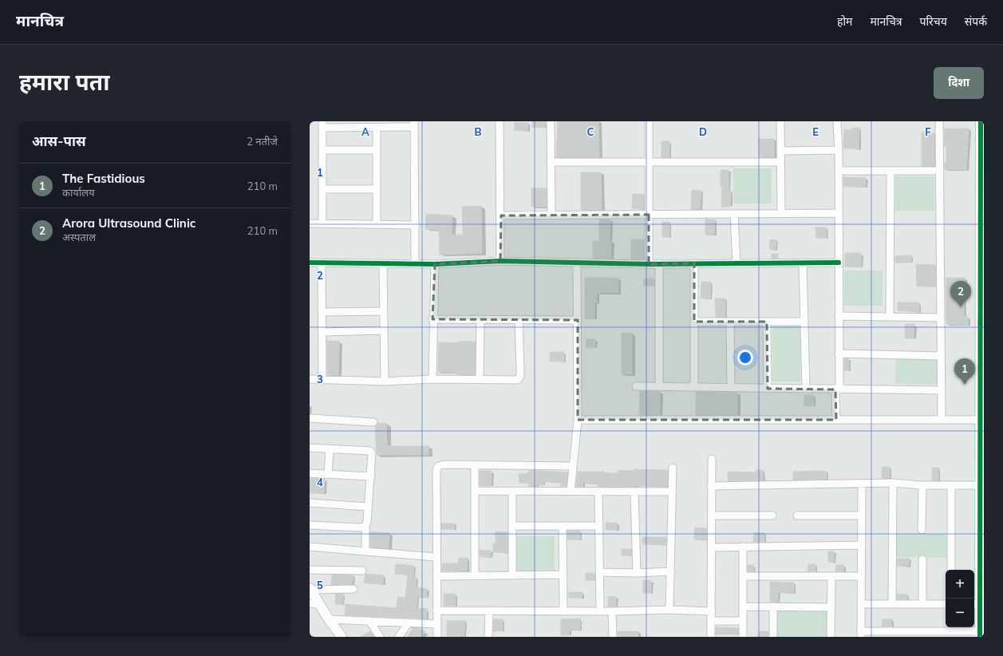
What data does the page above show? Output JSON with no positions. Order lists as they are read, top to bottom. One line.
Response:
{"page":{"header":"मानचित्र","nav":["होम","मानचित्र","परिचय","संपर्क"],"buttons":"दिशा","title":"हमारा पता","heading":["आस-पास","2 नतीजे"],"list":[{"mark":"1","name":"The Fastidious","note":"कार्यालय","value":"210 m"},{"mark":"2","name":"Arora Ultrasound Clinic","note":"अस्पताल","value":"210 m"}],"pins":["2","1"],"map_buttons":["+","−"]},"grid":{"columns":["A","B","C","D","E","F"],"rows":["1","2","3","4","5"]}}
